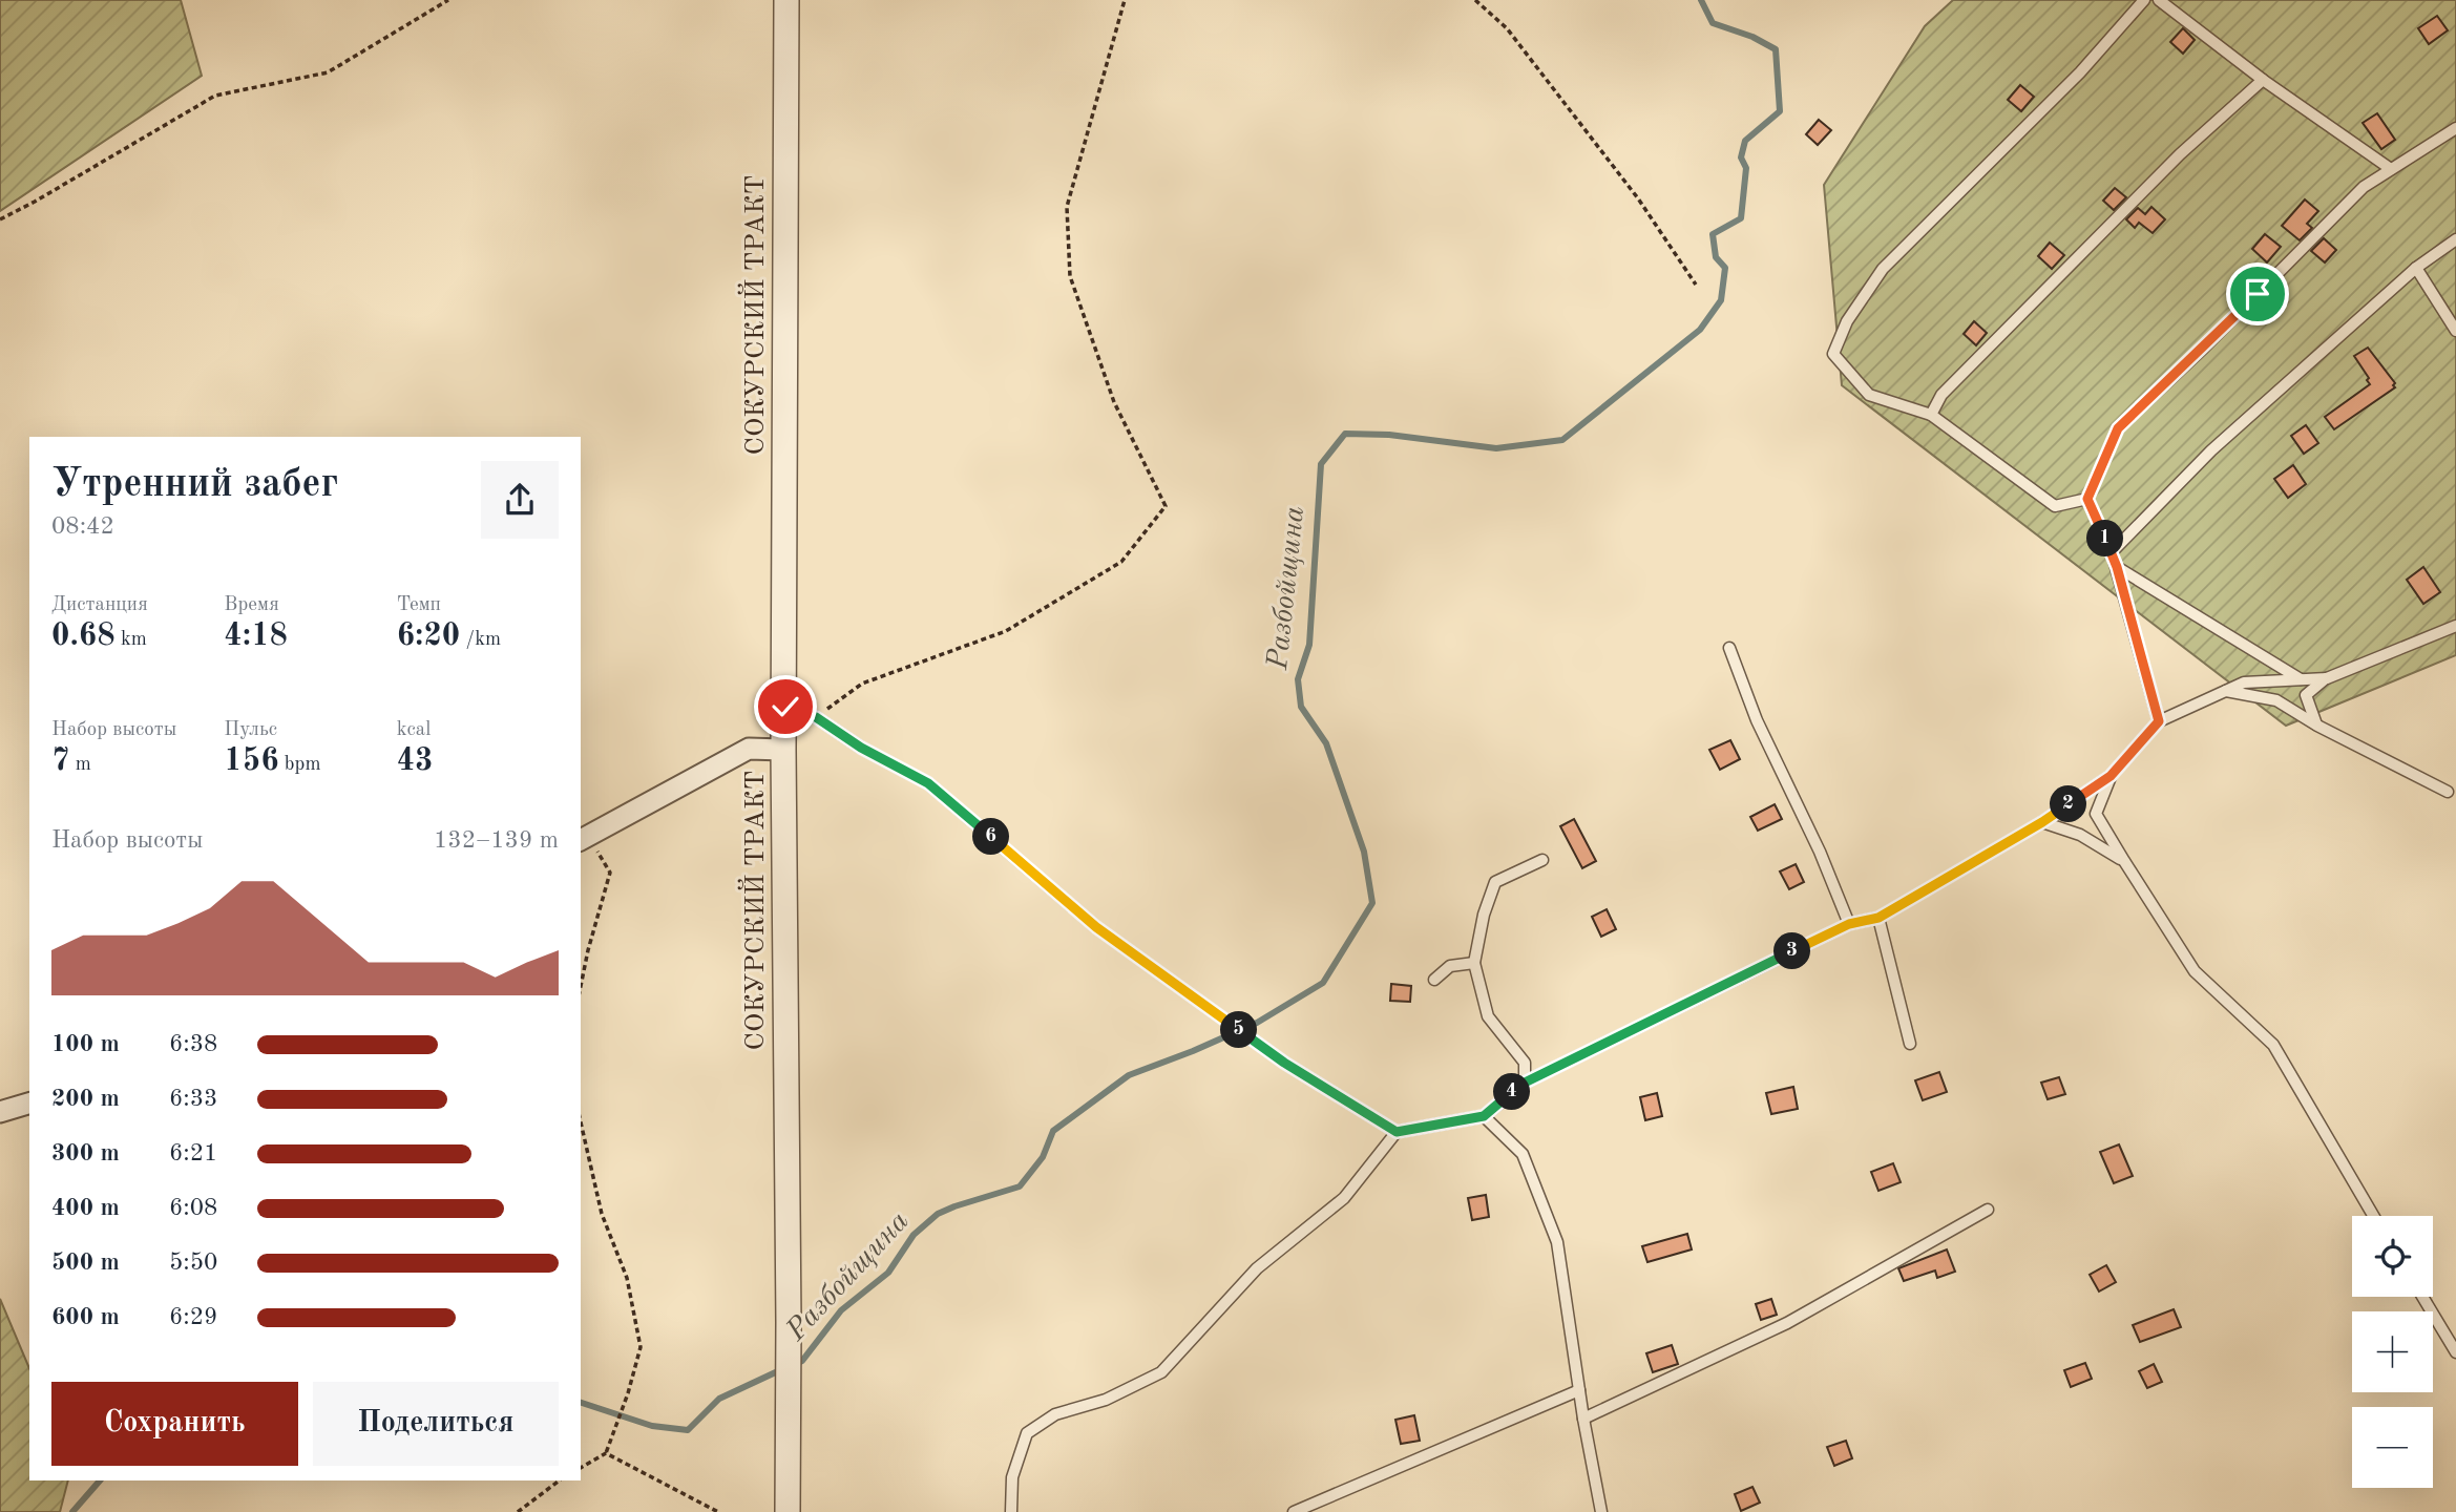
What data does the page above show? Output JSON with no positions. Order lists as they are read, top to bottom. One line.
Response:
{"streets":{"street":["СОКУРСКИЙ ТРАКТ"]},"water":["Разбойщина"],"page":{"heading":["Утренний забег","08:42"],"pins":["1","2","6","3","5","4"],"stats":[["Дистанция","0.68 km"],["Время","4:18"],["Темп","6:20 /km"],["Набор высоты","7 m"],["Пульс","156 bpm"],["kcal","43"]],"chart":["Набор высоты","132–139 m"],"list":[{"name":"100 m","note":"6:38"},{"name":"200 m","note":"6:33"},{"name":"300 m","note":"6:21"},{"name":"400 m","note":"6:08"},{"name":"500 m","note":"5:50"},{"name":"600 m","note":"6:29"}],"map_buttons":["+","−"],"buttons":["Сохранить","Поделиться"]}}
